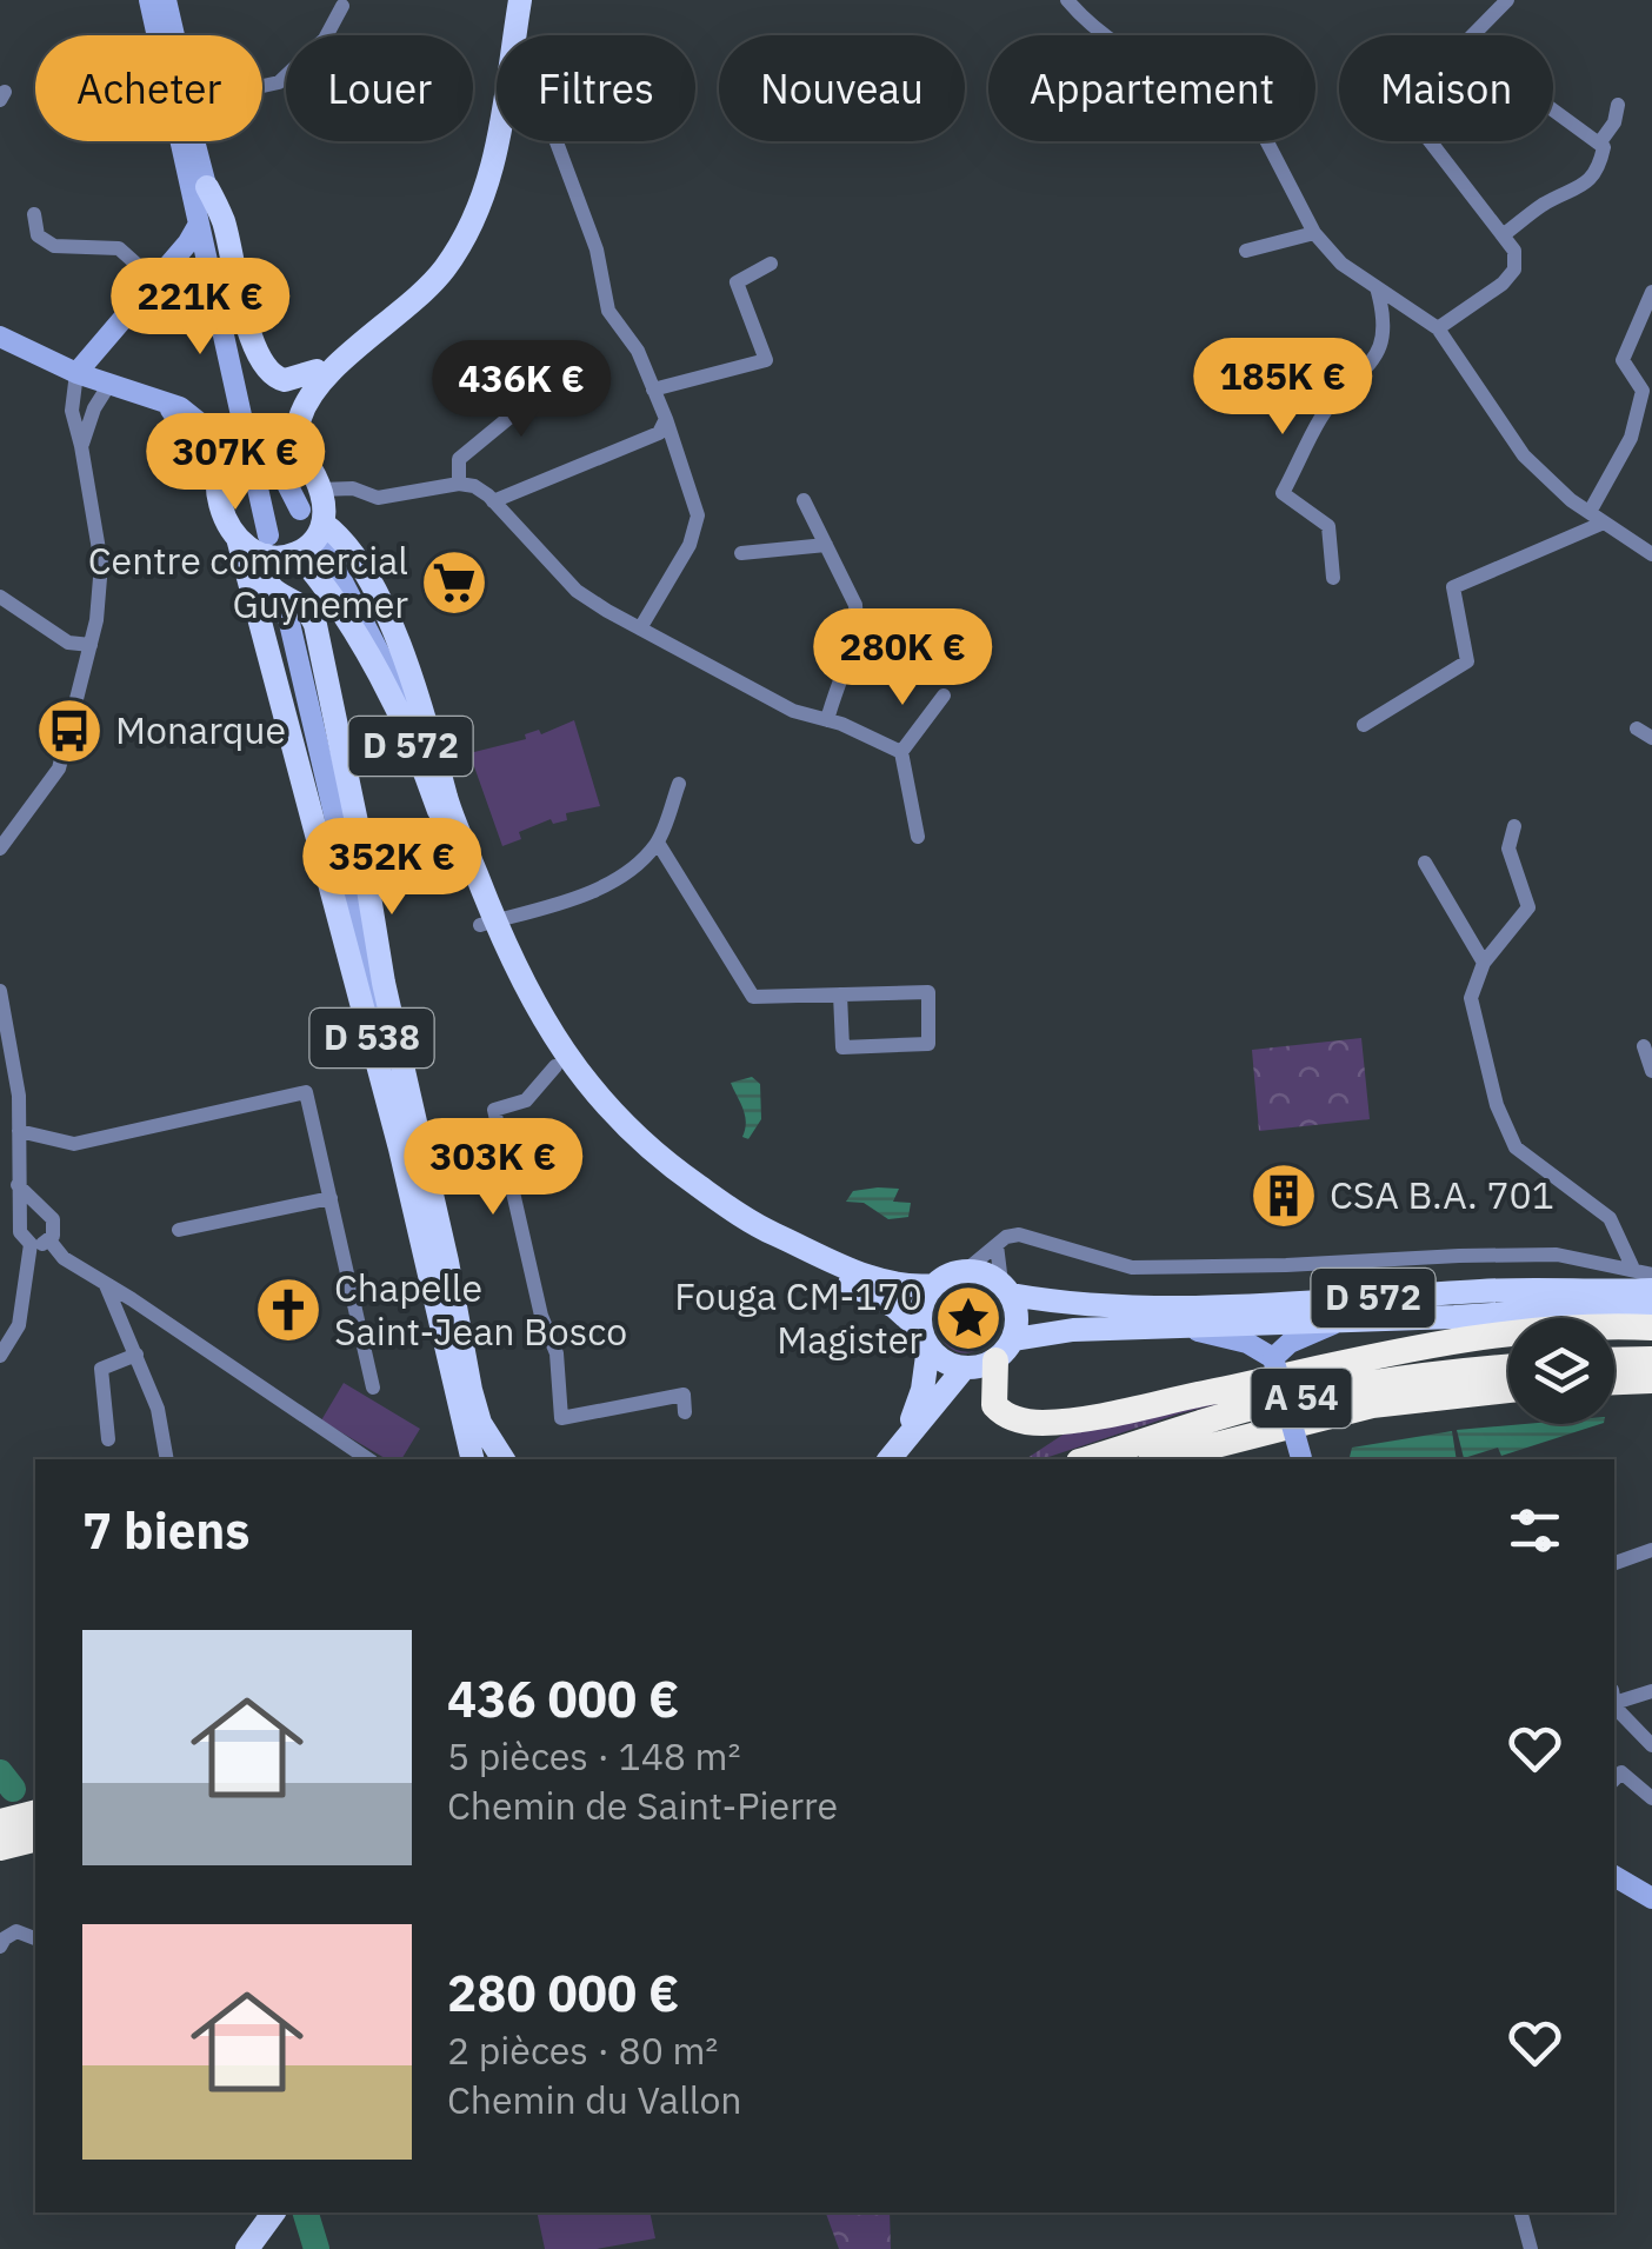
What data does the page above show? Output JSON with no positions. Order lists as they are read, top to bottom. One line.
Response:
{"streets":{"highway":["A 54"],"main road":["D 572","D 538"]},"crossings":[["D 572","D 538"]],"places":{"supermarket":["Centre commercial Guynemer"],"bus stop":["Monarque"],"building":["CSA B.A. 701"],"church":["Chapelle Saint-Jean Bosco"],"place":["Fouga CM-170 Magister"]},"page":{"chip":["Acheter","Louer","Filtres","Nouveau","Appartement","Maison"],"price":["221K €","185K €","436K €","307K €","280K €","352K €","303K €"],"heading":"7 biens","list":[{"name":"436 000 €","note":"5 pièces · 148 m² · Chemin de Saint-Pierre"},{"name":"280 000 €","note":"2 pièces · 80 m² · Chemin du Vallon"}]}}
